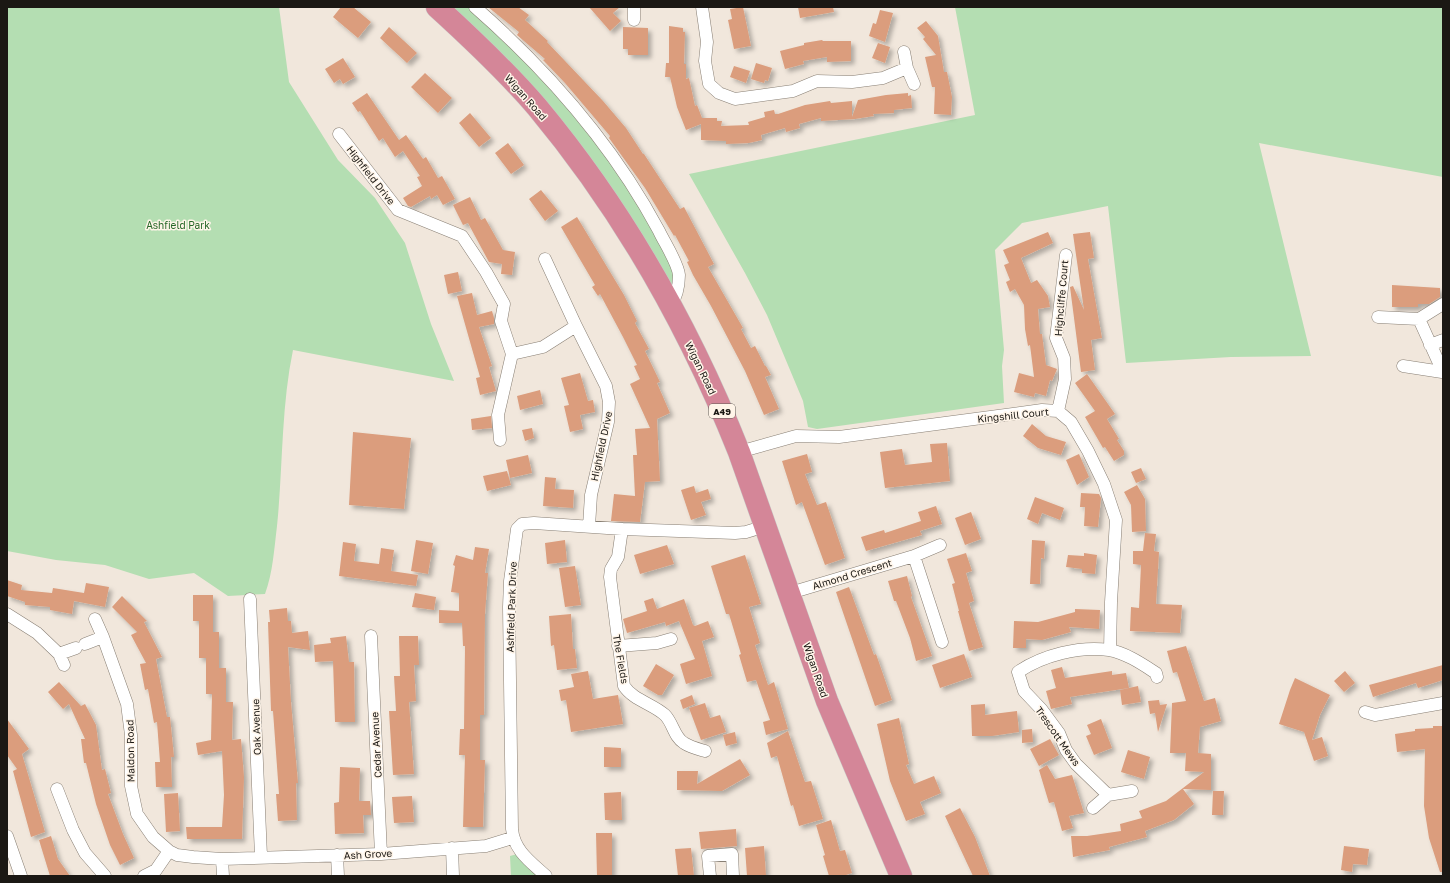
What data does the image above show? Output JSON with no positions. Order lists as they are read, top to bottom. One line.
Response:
{"streets":{"highway":["Wigan Road","A49"],"street":["Highfield Drive","Highcliffe Court","Kingshill Court","Almond Crescent","Ashfield Park Drive","The Fields","Oak Avenue","Trescott Mews","Cedar Avenue","Maldon Road","Ash Grove"]},"crossings":[["Wigan Road","Kingshill Court"],["Wigan Road","Almond Crescent"],["Wigan Road","Ashfield Park Drive"],["Highfield Drive","Ashfield Park Drive"],["Highcliffe Court","Kingshill Court"],["Kingshill Court","Trescott Mews"],["Ashfield Park Drive","The Fields"],["Ashfield Park Drive","Ash Grove"],["Oak Avenue","Ash Grove"],["Cedar Avenue","Ash Grove"],["Maldon Road","Ash Grove"]],"parks":["Ashfield Park"]}
